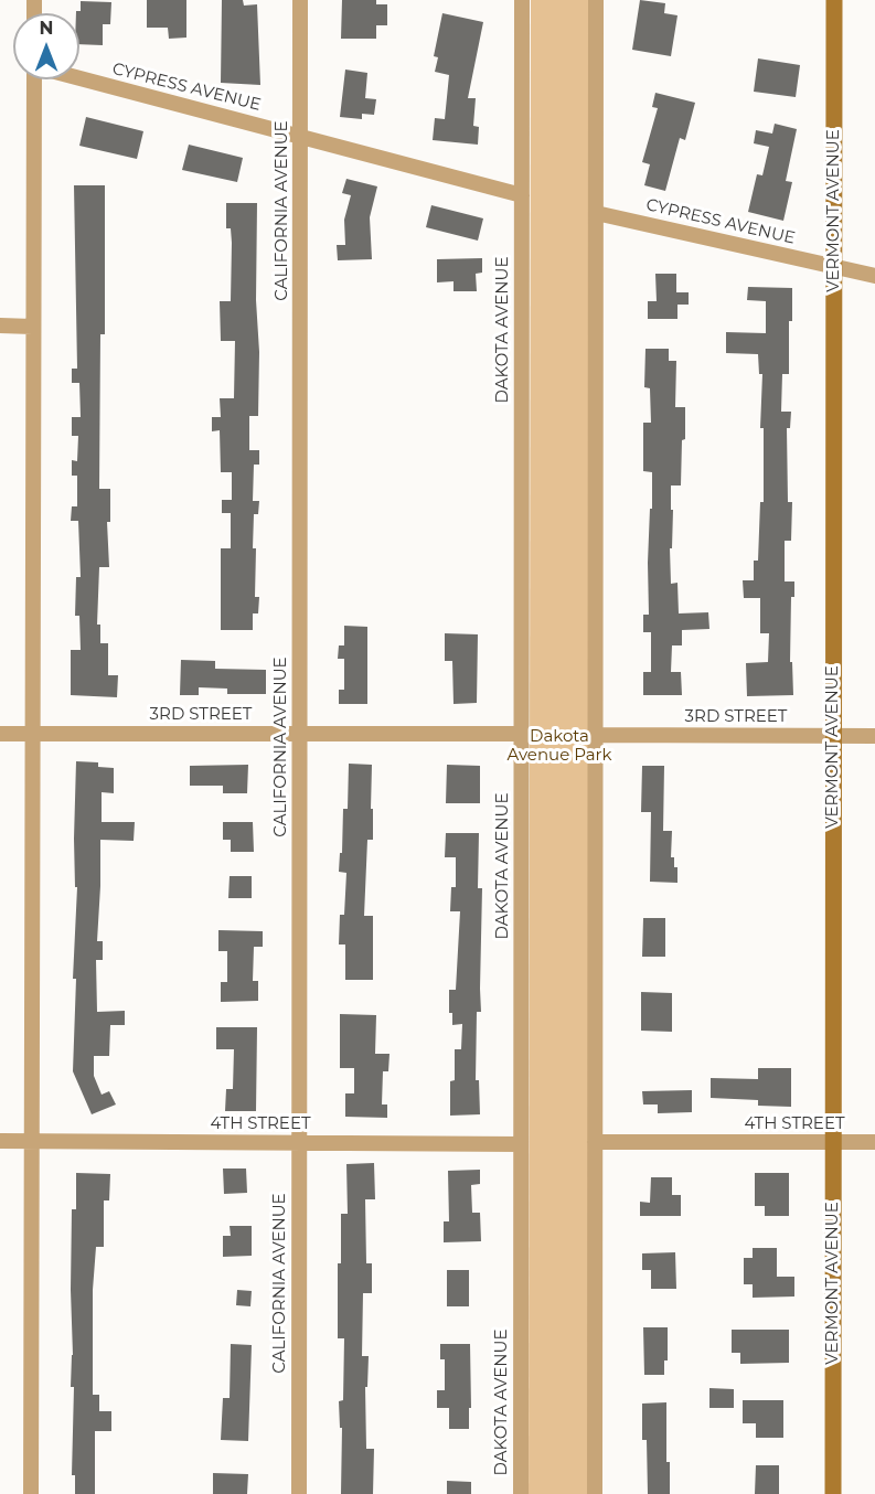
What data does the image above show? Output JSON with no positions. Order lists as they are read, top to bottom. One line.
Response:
{"streets":{"street":["CYPRESS AVENUE","CALIFORNIA AVENUE","VERMONT AVENUE","DAKOTA AVENUE","3RD STREET","4TH STREET"]},"crossings":[["CYPRESS AVENUE","CALIFORNIA AVENUE"],["CYPRESS AVENUE","VERMONT AVENUE"],["CYPRESS AVENUE","DAKOTA AVENUE"],["CALIFORNIA AVENUE","3RD STREET"],["CALIFORNIA AVENUE","4TH STREET"],["VERMONT AVENUE","3RD STREET"],["VERMONT AVENUE","4TH STREET"],["DAKOTA AVENUE","3RD STREET"],["DAKOTA AVENUE","4TH STREET"]],"parks":["Dakota Avenue Park"],"north":"top"}
